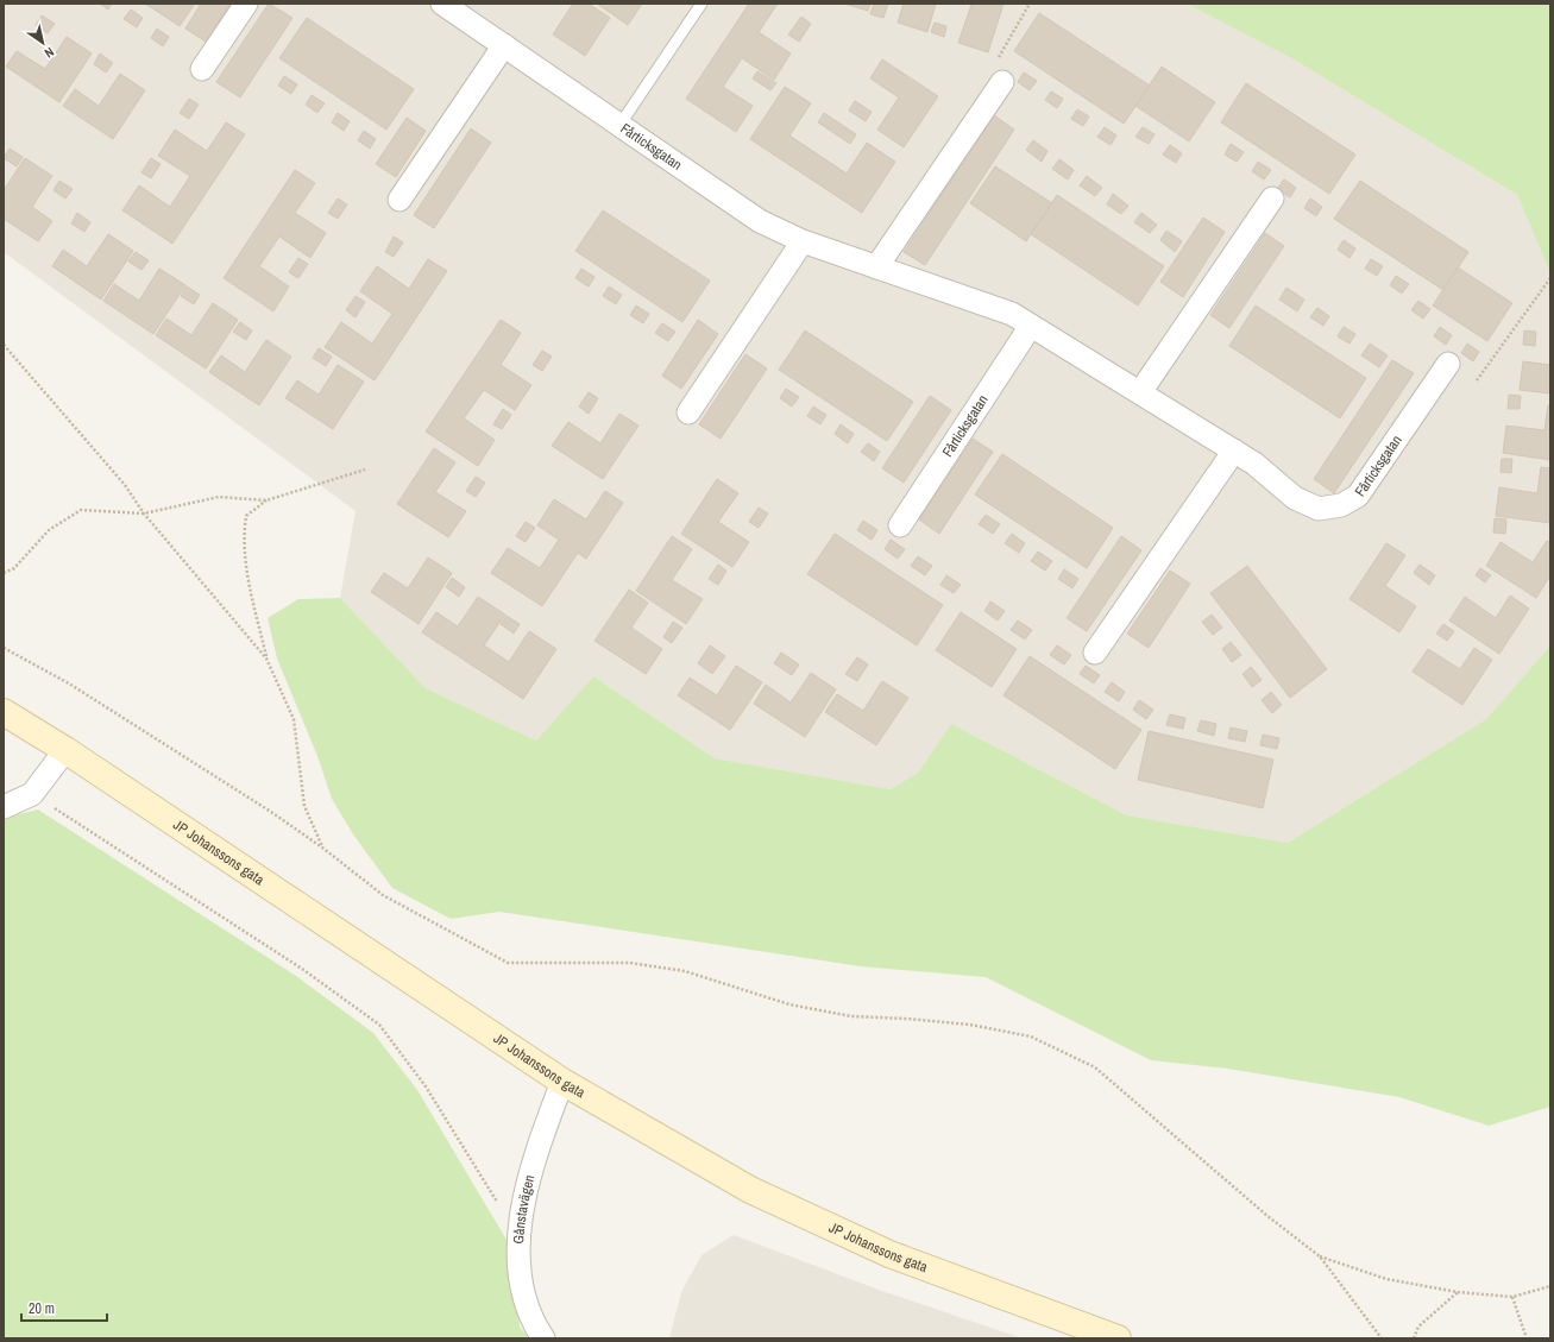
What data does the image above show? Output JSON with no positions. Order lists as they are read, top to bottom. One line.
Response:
{"streets":{"street":["Fårticksgatan","JP Johanssons gata","Gånstavägen"]},"crossings":[["JP Johanssons gata","Gånstavägen"]],"scale_bar":"20 m","north":"bottom right"}
